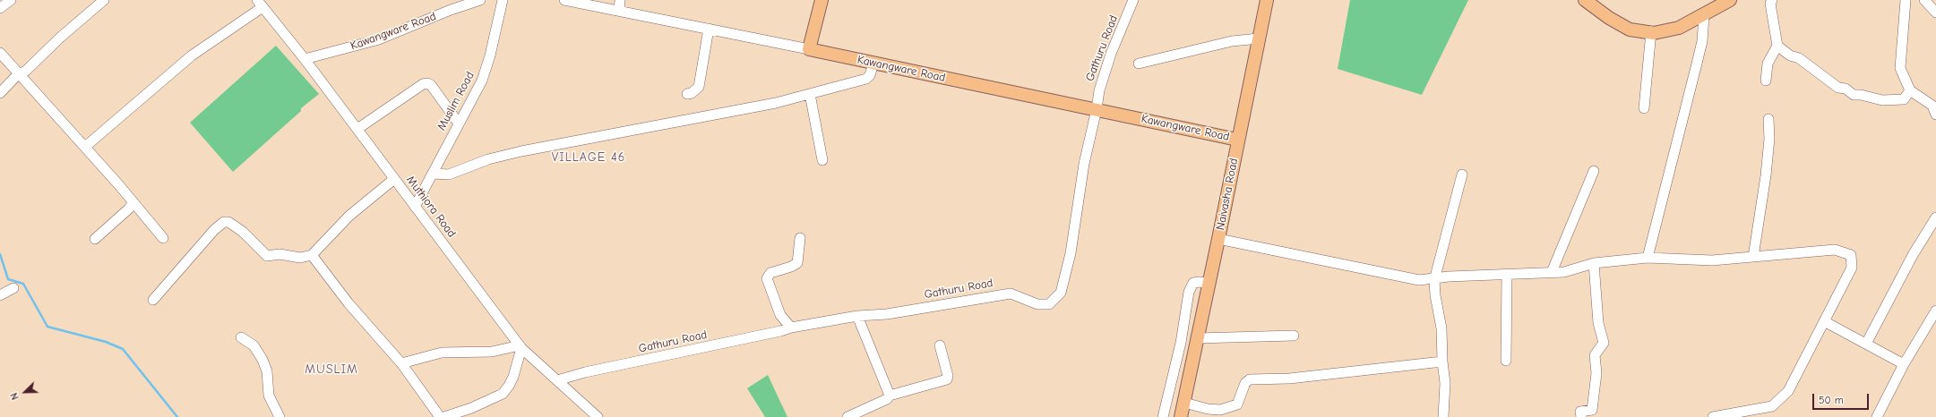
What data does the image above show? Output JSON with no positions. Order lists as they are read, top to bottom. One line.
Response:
{"streets":{"main road":["Kawangware Road","Naivasha Road"],"street":["Gathuru Road","Muslim Road","Muthiora Road"]},"crossings":[["Kawangware Road","Gathuru Road"],["Kawangware Road","Naivasha Road"],["Kawangware Road","Muthiora Road"],["Gathuru Road","Muthiora Road"],["Muslim Road","Muthiora Road"]],"districts":["VILLAGE 46","MUSLIM"],"scale_bar":"50 m","north":"bottom left"}
